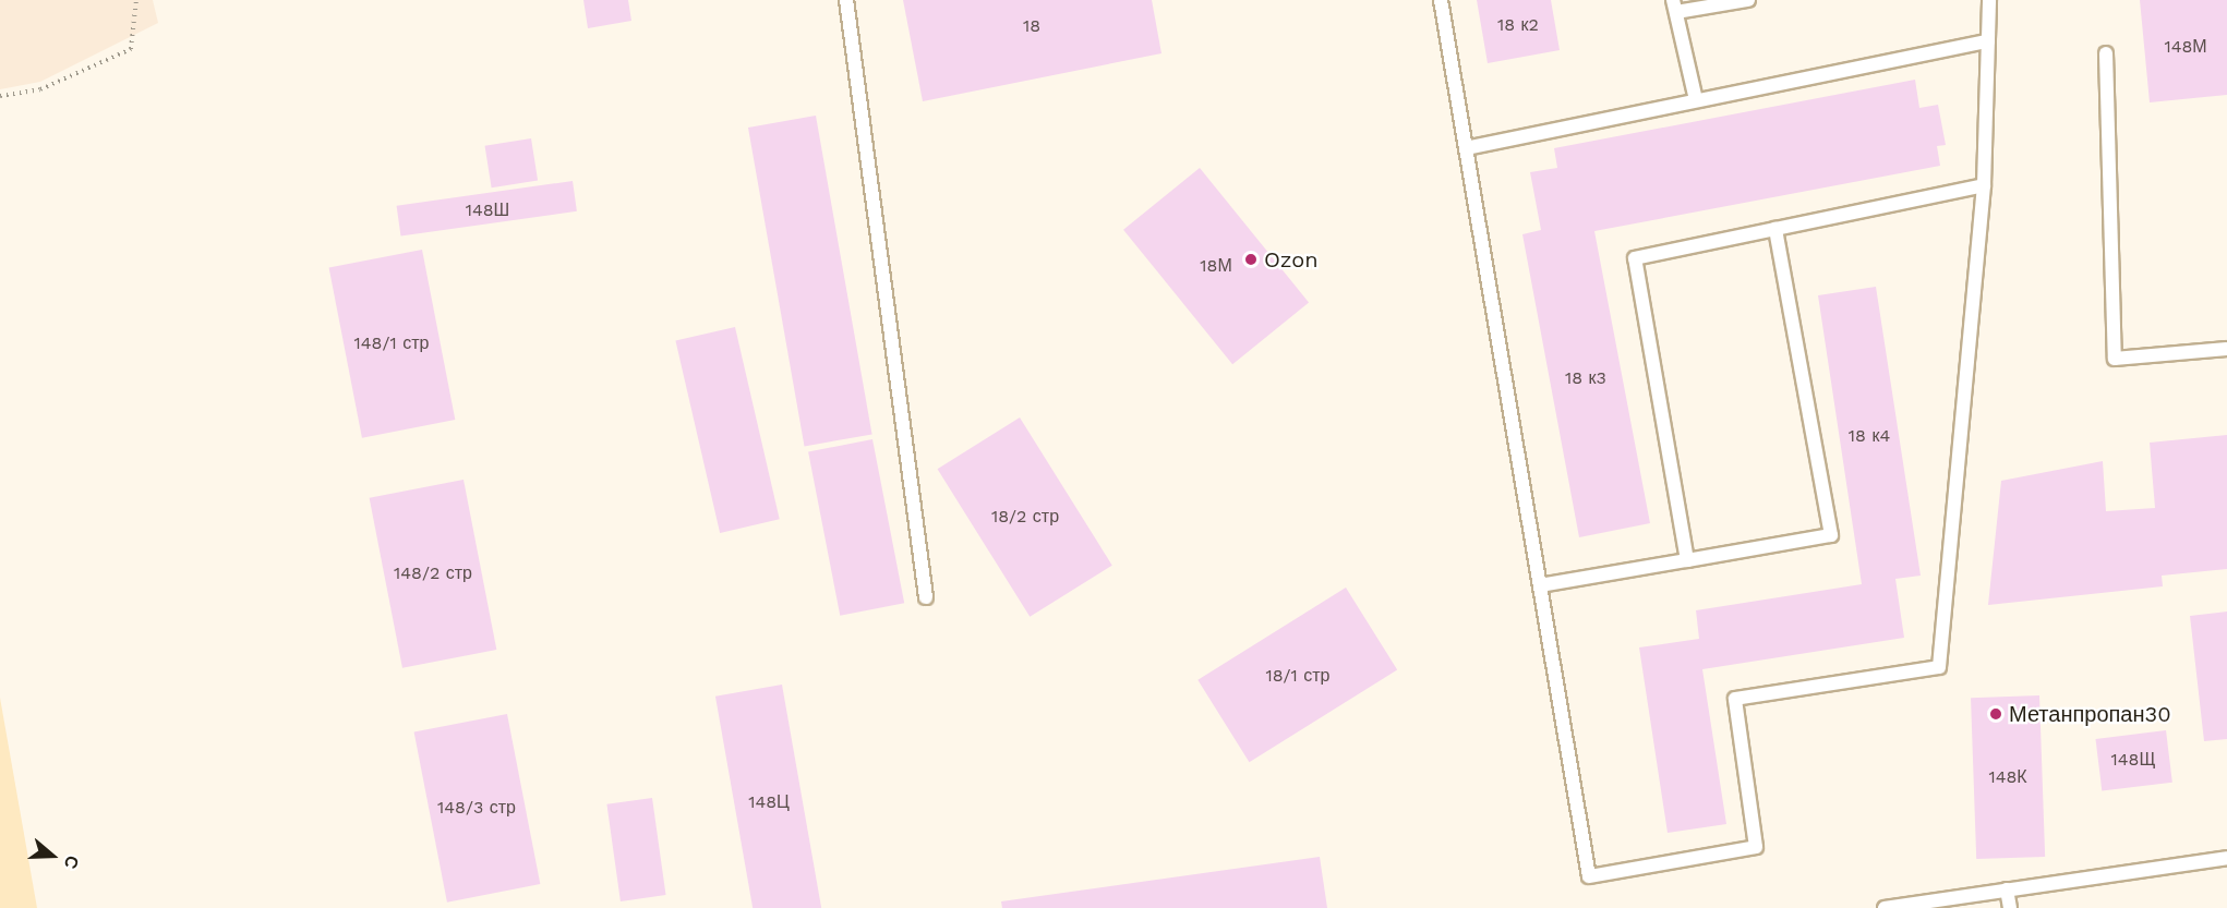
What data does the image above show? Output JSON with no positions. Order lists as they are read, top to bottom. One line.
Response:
{"places":["Ozon","Метанпропан30"],"house_numbers":["18 к2","18","148М","148Ш","18М","148/1 стр","18 к3","18 к4","18/2 стр","148/2 стр","18/1 стр","148Щ","148К","148Ц","148/3 стр"],"north":"right"}
